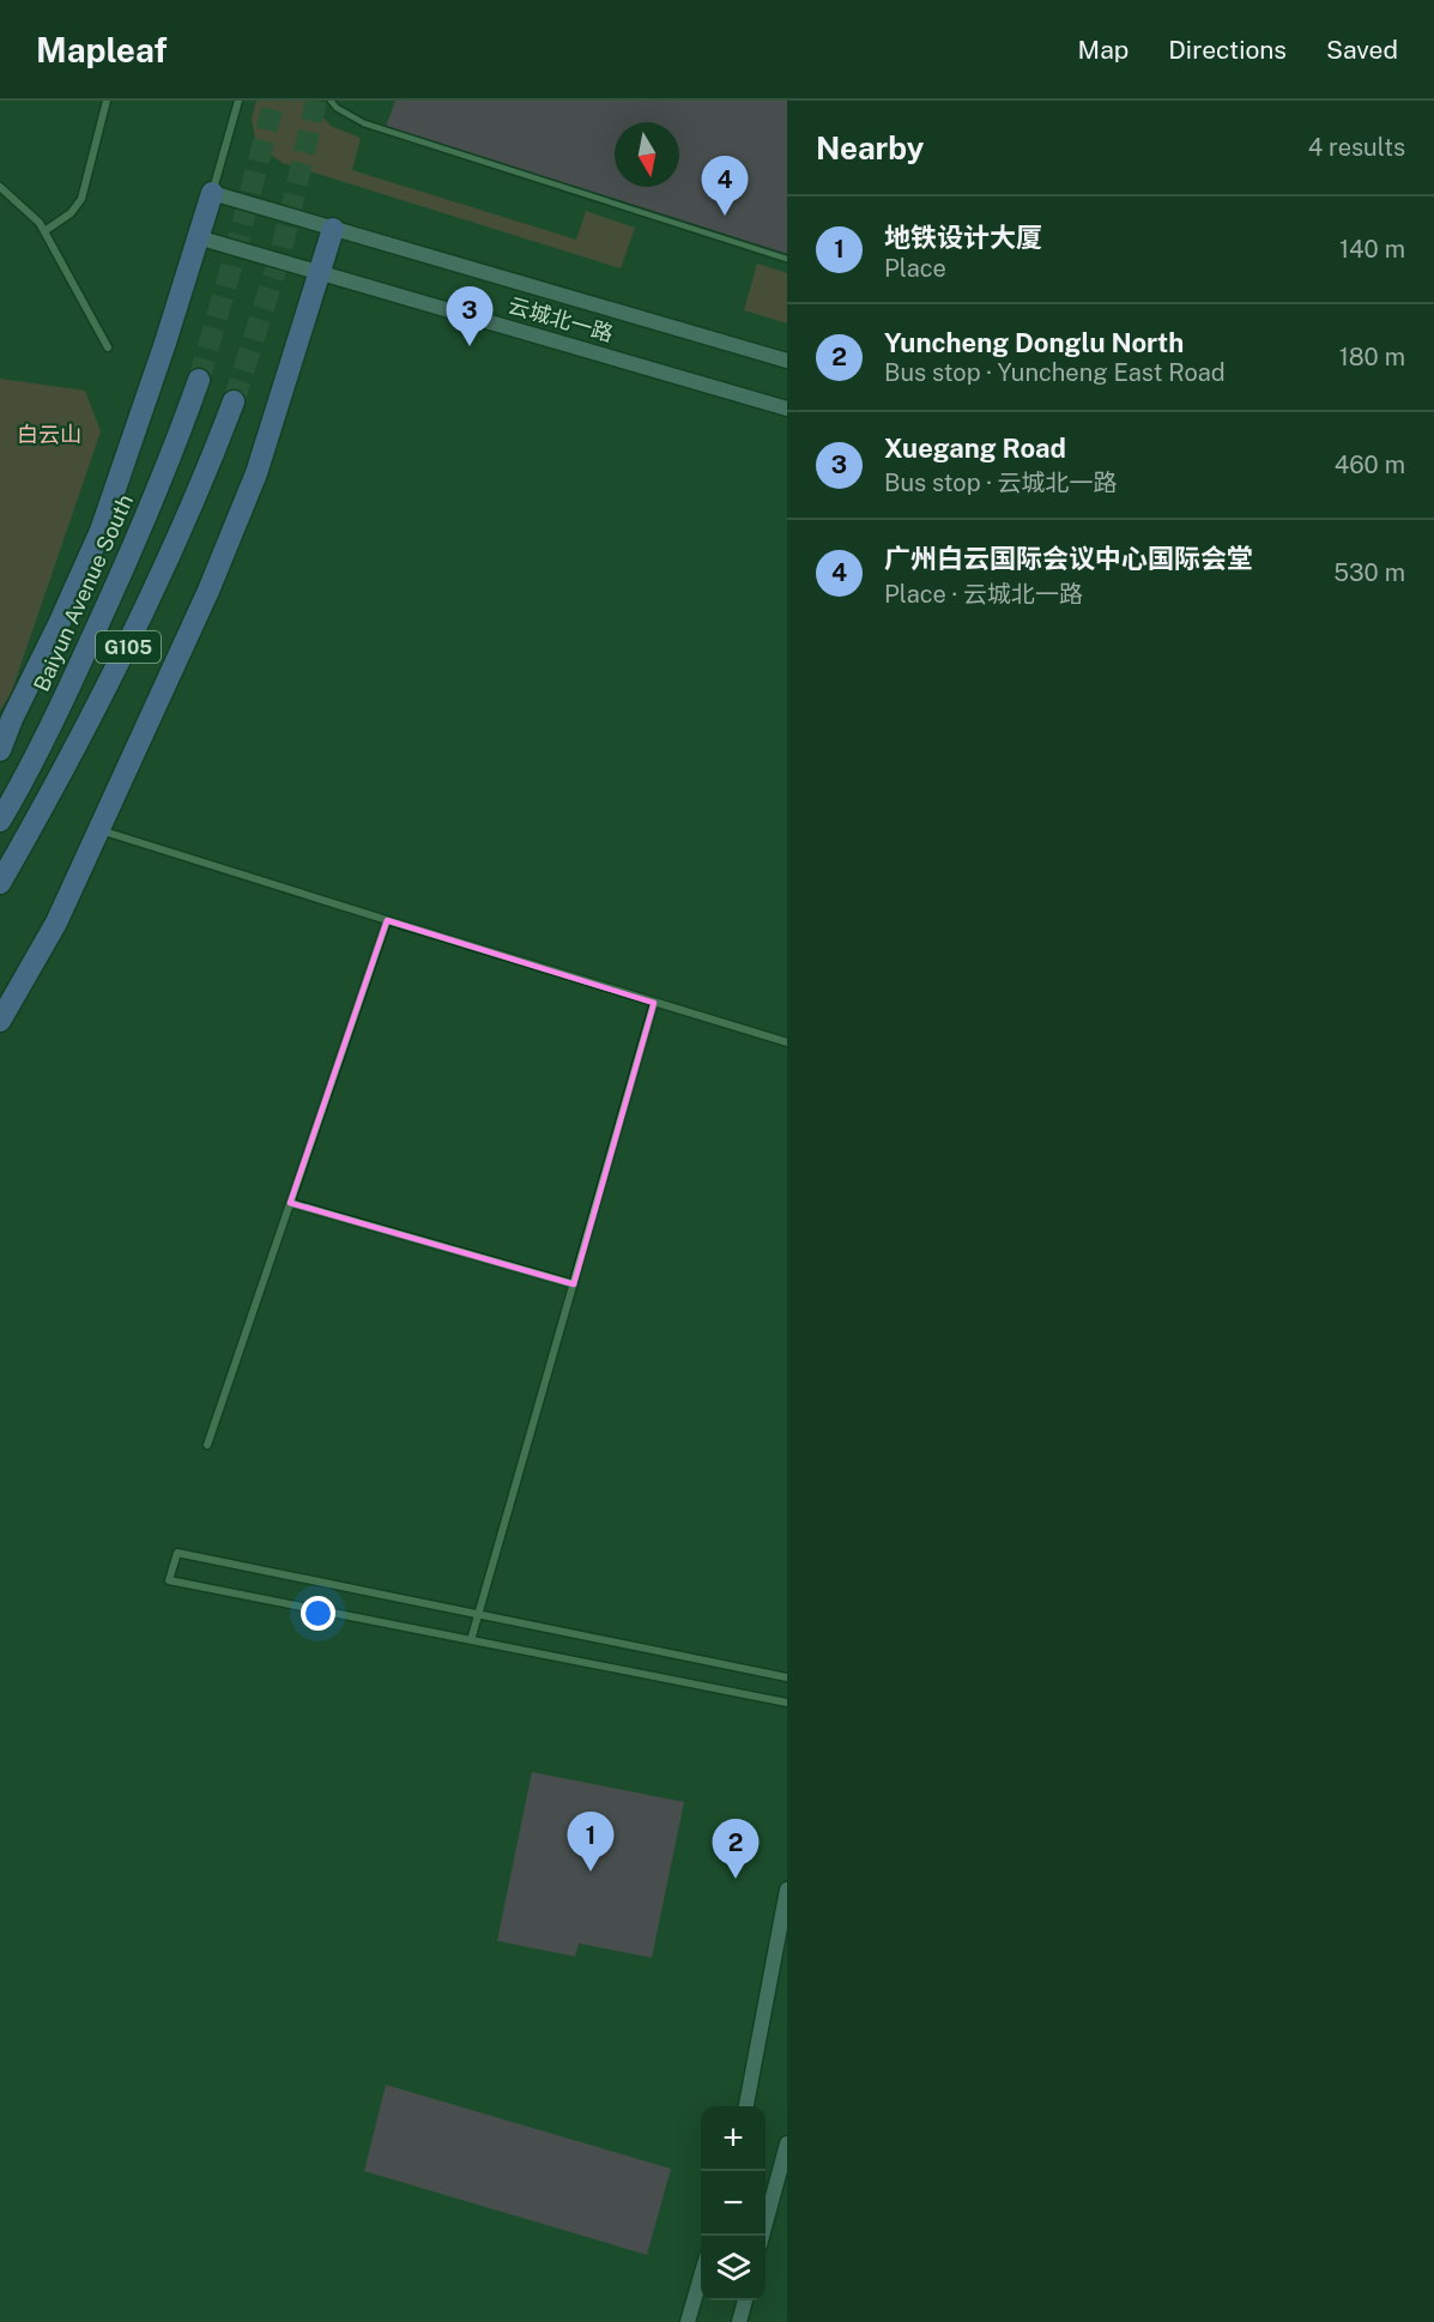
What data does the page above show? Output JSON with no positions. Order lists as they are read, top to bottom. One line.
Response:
{"streets":{"highway":["Baiyun Avenue South","G105"],"street":["云城北一路"]},"parks":["白云山"],"north":"bottom","page":{"header":"Mapleaf","nav":["Map","Directions","Saved"],"heading":["Nearby","4 results"],"pins":["4","3","1","2"],"list":[{"mark":"1","name":"地铁设计大厦","note":"Place","value":"140 m"},{"mark":"2","name":"Yuncheng Donglu North","note":"Bus stop · Yuncheng East Road","value":"180 m"},{"mark":"3","name":"Xuegang Road","note":"Bus stop · 云城北一路","value":"460 m"},{"mark":"4","name":"广州白云国际会议中心国际会堂","note":"Place · 云城北一路","value":"530 m"}],"map_buttons":["+","−"]}}
